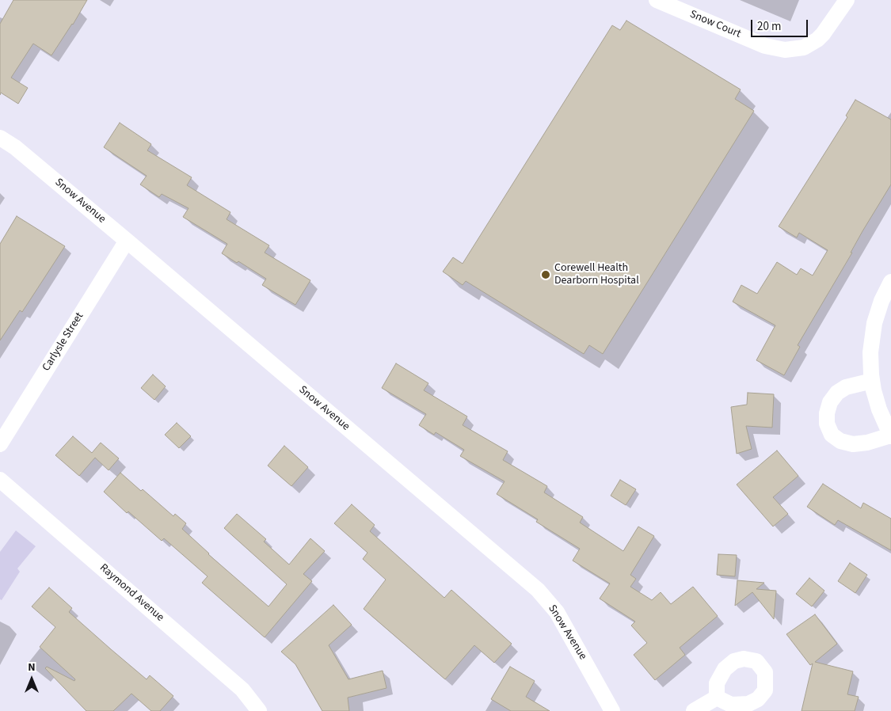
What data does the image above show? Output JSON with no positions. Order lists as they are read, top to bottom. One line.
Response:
{"streets":{"street":["Snow Court","Snow Avenue","Carlysle Street","Raymond Avenue"]},"crossings":[["Snow Avenue","Carlysle Street"]],"places":["Corewell Health Dearborn Hospital"],"scale_bar":"20 m","north":"top"}
